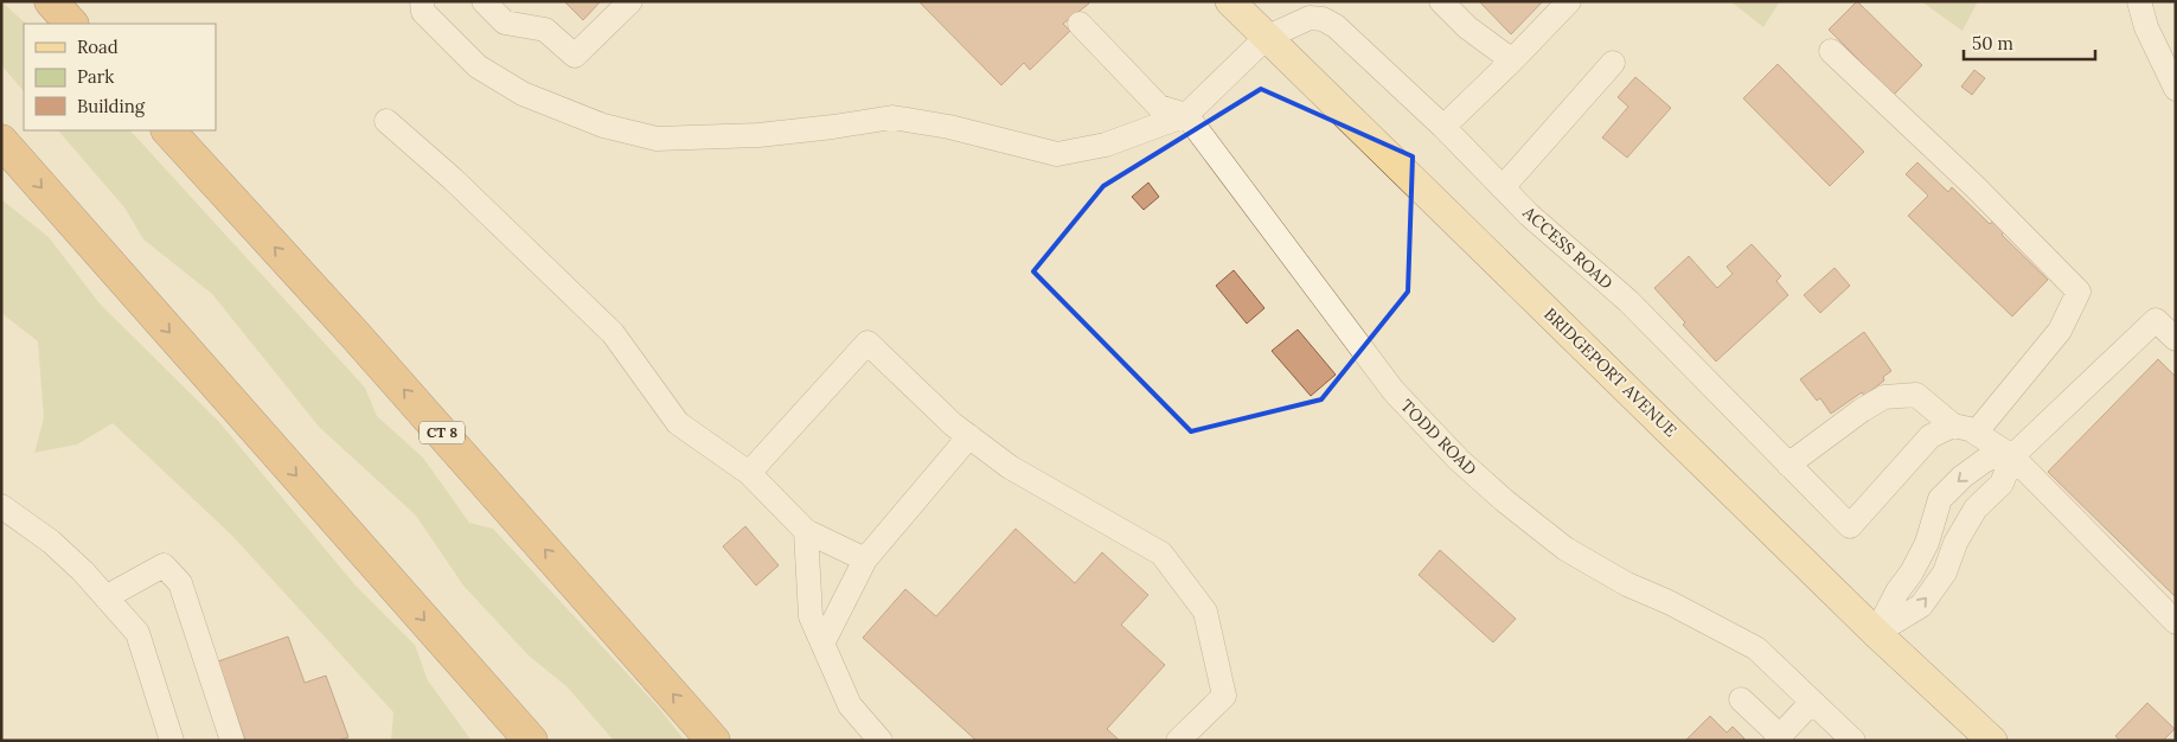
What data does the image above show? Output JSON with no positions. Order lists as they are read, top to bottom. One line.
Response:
{"streets":{"highway":["CT 8"],"main road":["BRIDGEPORT AVENUE"],"street":["ACCESS ROAD","TODD ROAD"]},"crossings":[["ACCESS ROAD","BRIDGEPORT AVENUE"]],"legend":["Road","Park","Building"],"scale_bar":"50 m"}
